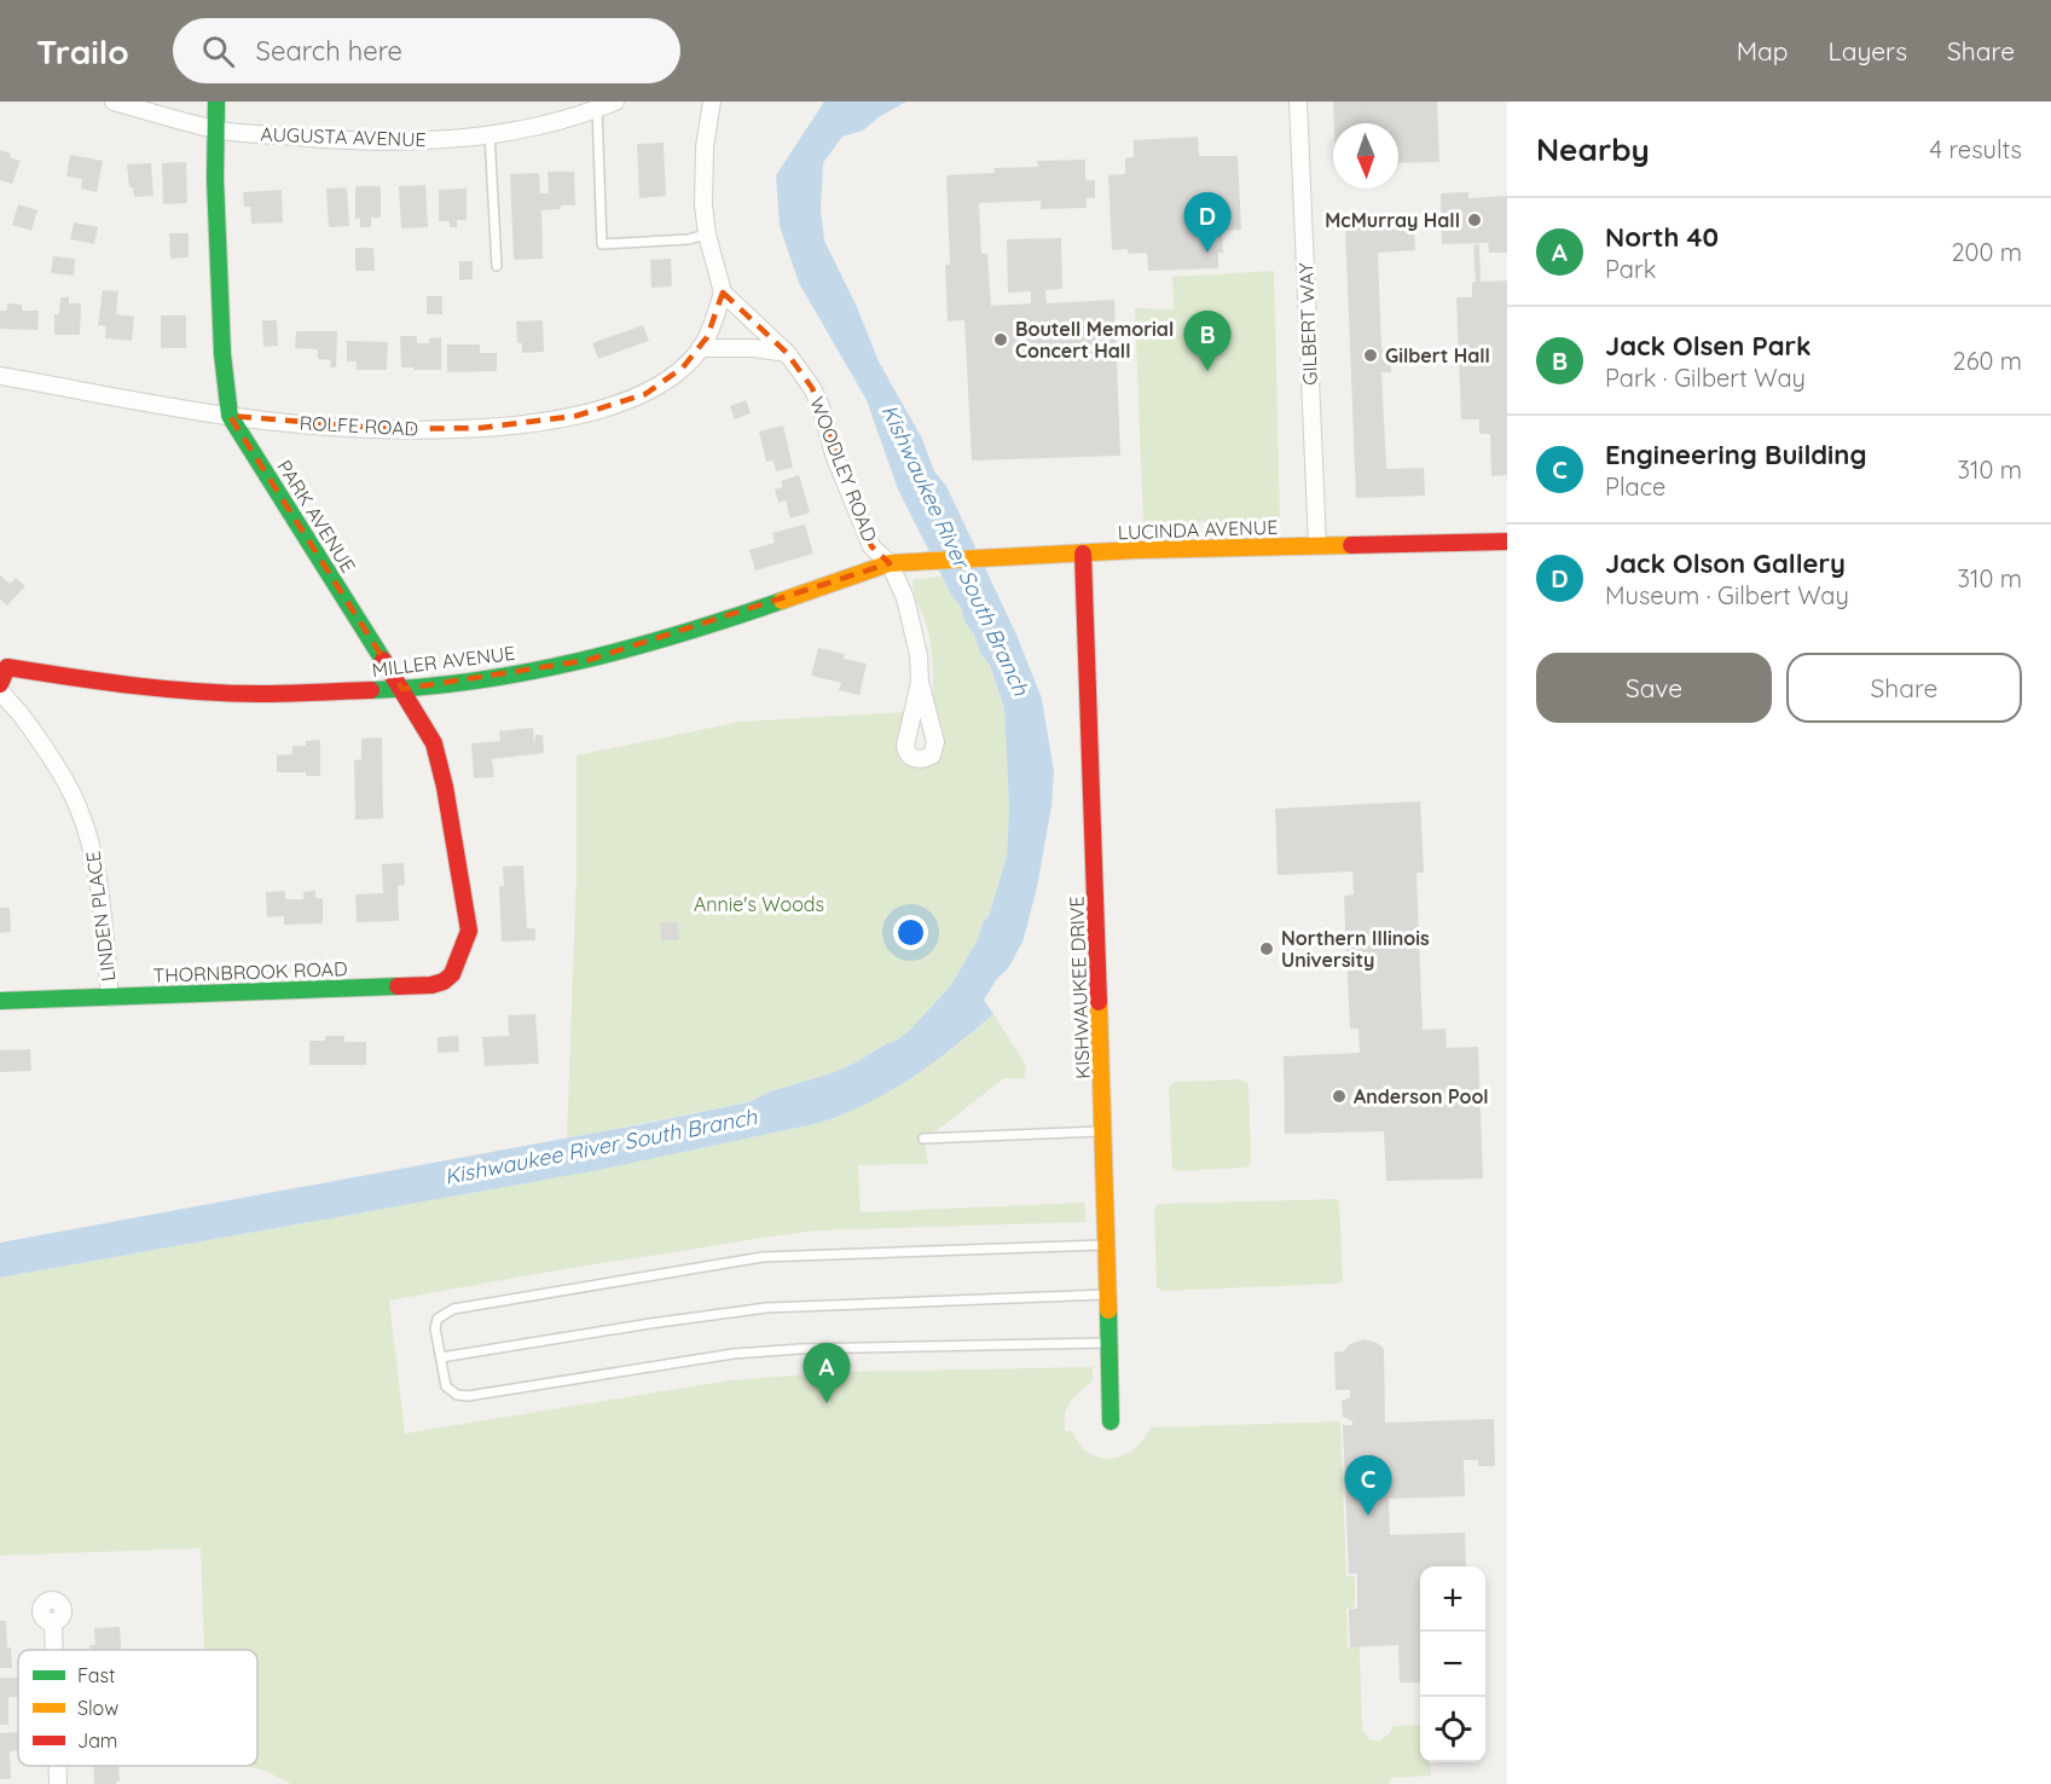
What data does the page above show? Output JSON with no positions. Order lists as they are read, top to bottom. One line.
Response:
{"streets":{"street":["AUGUSTA AVENUE","GILBERT WAY","ROLFE ROAD","WOODLEY ROAD","PARK AVENUE","LUCINDA AVENUE","MILLER AVENUE","LINDEN PLACE","THORNBROOK ROAD","KISHWAUKEE DRIVE"]},"crossings":[["AUGUSTA AVENUE","PARK AVENUE"],["GILBERT WAY","LUCINDA AVENUE"],["ROLFE ROAD","WOODLEY ROAD"],["ROLFE ROAD","PARK AVENUE"],["WOODLEY ROAD","LUCINDA AVENUE"],["WOODLEY ROAD","MILLER AVENUE"],["PARK AVENUE","MILLER AVENUE"],["PARK AVENUE","THORNBROOK ROAD"],["LUCINDA AVENUE","MILLER AVENUE"],["LUCINDA AVENUE","KISHWAUKEE DRIVE"],["MILLER AVENUE","LINDEN PLACE"],["LINDEN PLACE","THORNBROOK ROAD"]],"water":["Kishwaukee River South Branch"],"parks":["Annie's Woods"],"places":["McMurray Hall","Boutell Memorial Concert Hall","Gilbert Hall","Northern Illinois University","Anderson Pool"],"legend":["Fast","Slow","Jam"],"north":"bottom","page":{"header":"Trailo","search":"Search here","nav":["Map","Layers","Share"],"heading":["Nearby","4 results"],"pins":["D","B","A","C"],"list":[{"mark":"A","name":"North 40","note":"Park","value":"200 m"},{"mark":"B","name":"Jack Olsen Park","note":"Park · Gilbert Way","value":"260 m"},{"mark":"C","name":"Engineering Building","note":"Place","value":"310 m"},{"mark":"D","name":"Jack Olson Gallery","note":"Museum · Gilbert Way","value":"310 m"}],"buttons":["Save","Share"],"map_buttons":["+","−"]}}
